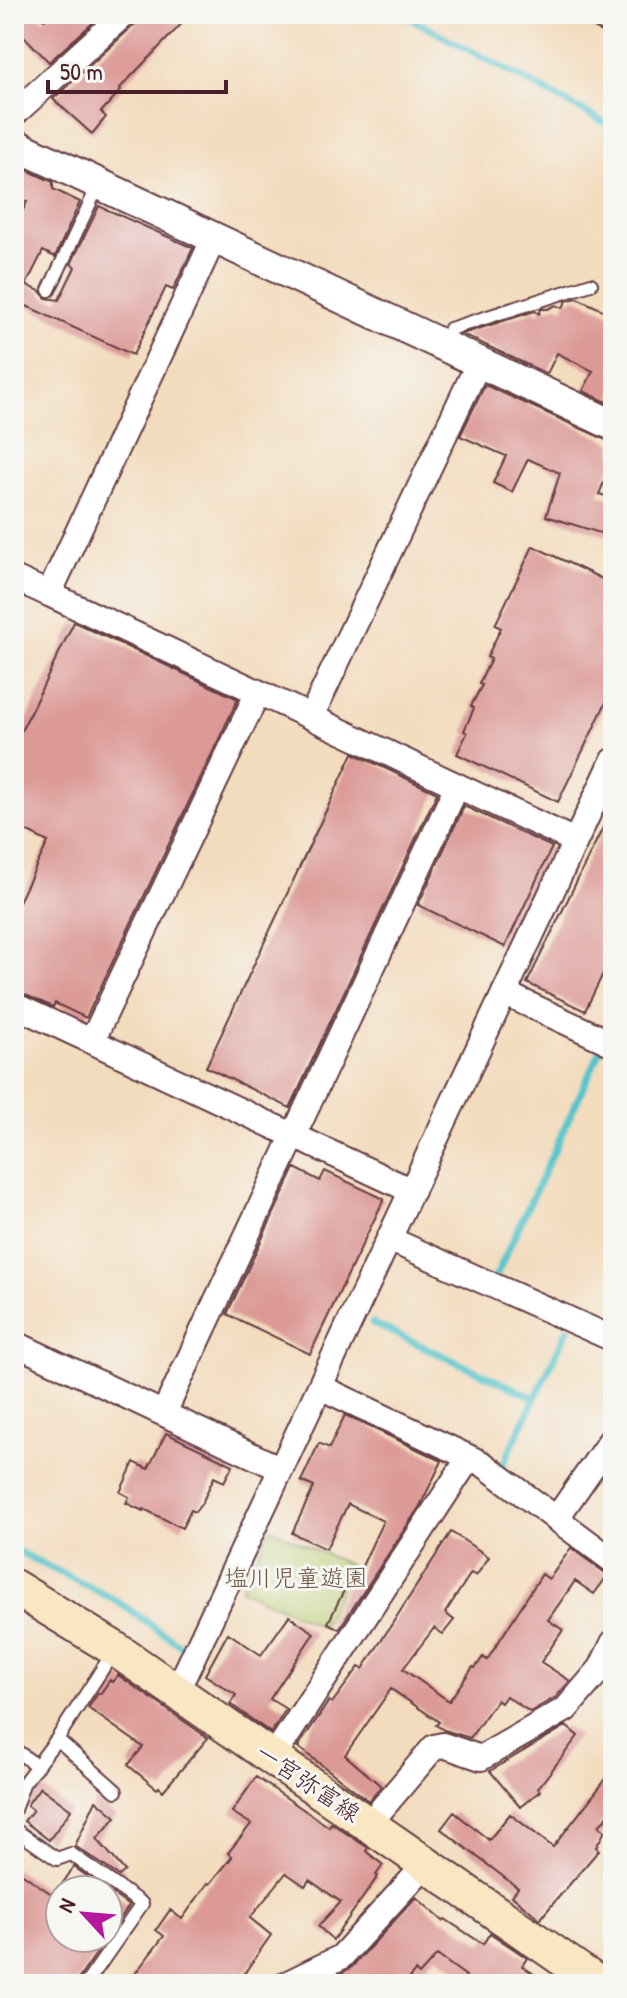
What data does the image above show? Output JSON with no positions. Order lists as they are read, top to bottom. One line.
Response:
{"streets":{"main road":["一宮弥富線"]},"parks":["塩川児童遊園"],"scale_bar":"50 m","north":"top left"}
